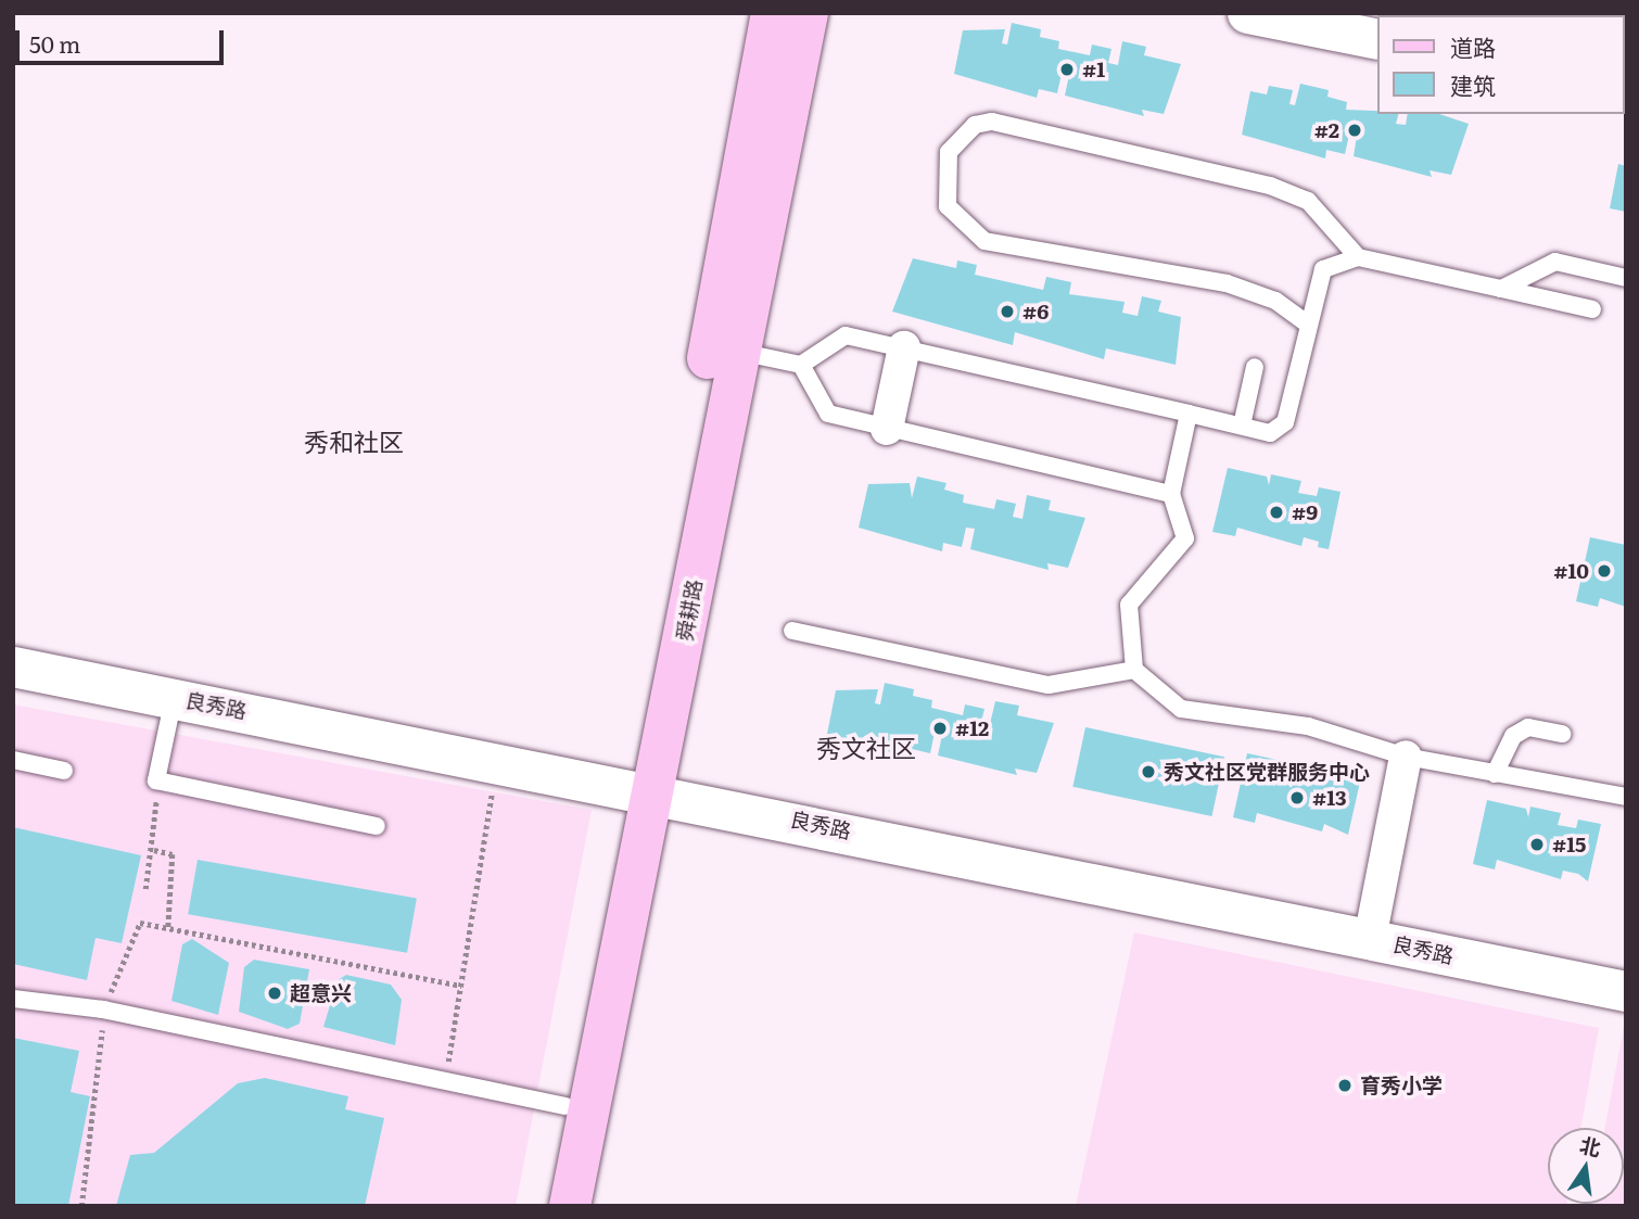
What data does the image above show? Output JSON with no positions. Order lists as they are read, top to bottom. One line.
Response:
{"streets":{"main road":["舜耕路"],"street":["良秀路"]},"crossings":[["舜耕路","良秀路"]],"districts":["秀和社区","秀文社区"],"places":["#1","#2","#6","#9","#10","#12","秀文社区党群服务中心","#13","#15","超意兴","育秀小学"],"legend":["道路","建筑"],"scale_bar":"50 m","north":"top"}
